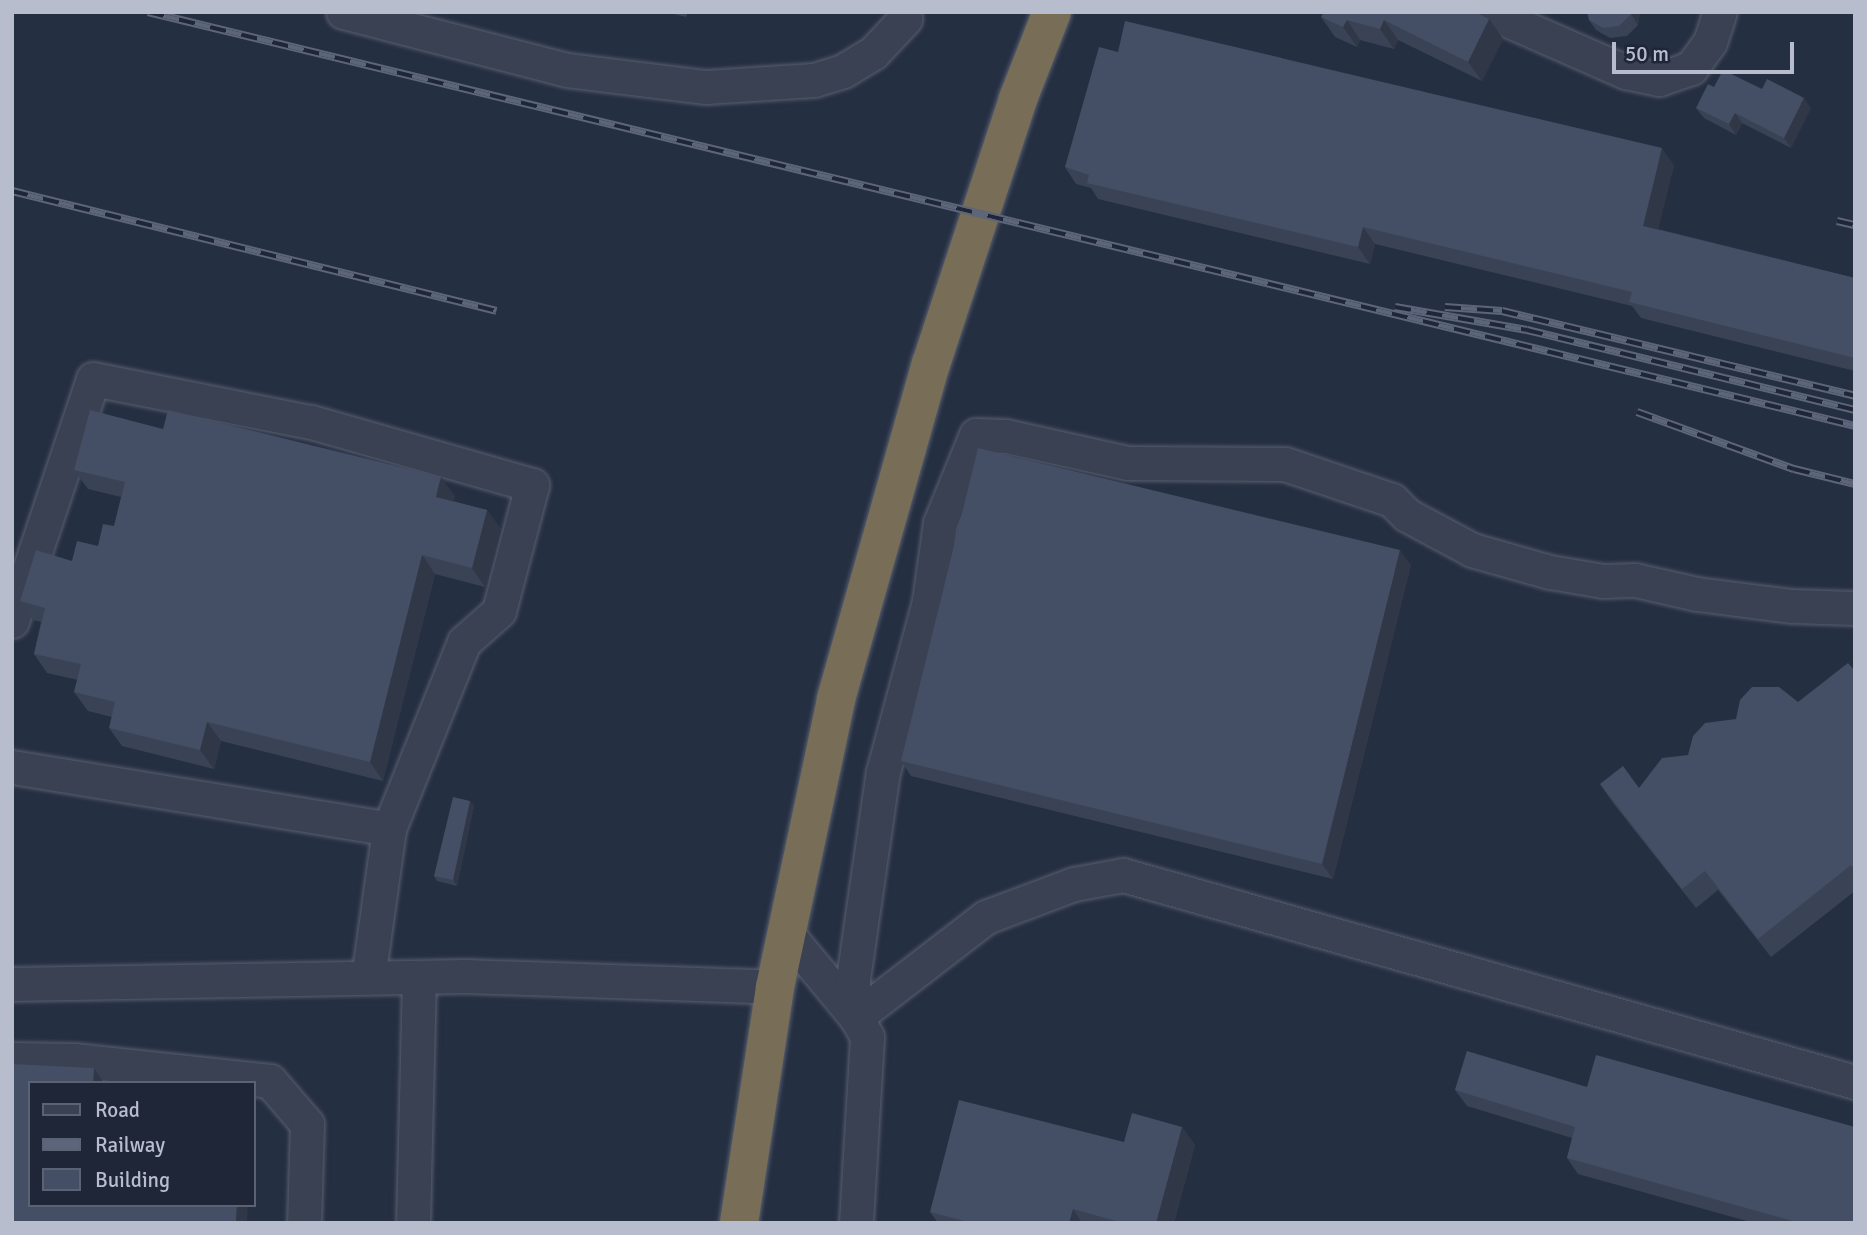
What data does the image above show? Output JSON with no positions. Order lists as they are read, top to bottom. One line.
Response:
{"legend":["Road","Railway","Building"],"scale_bar":"50 m"}
